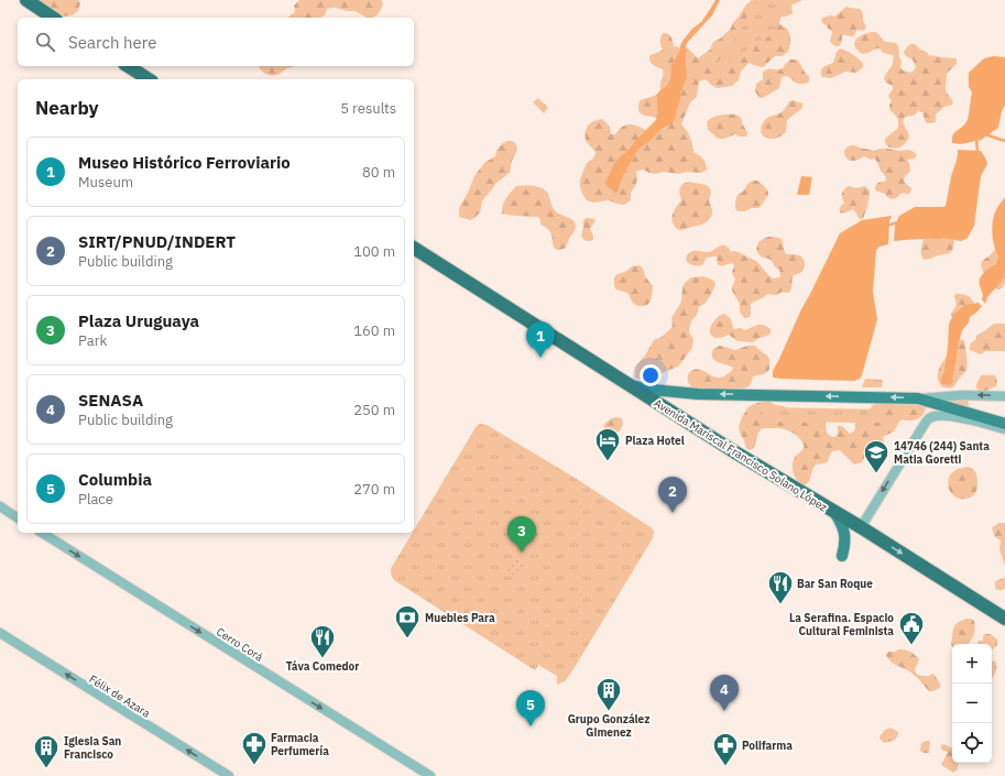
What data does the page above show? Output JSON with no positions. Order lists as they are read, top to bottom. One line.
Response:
{"streets":{"highway":["Avenida Mariscal Francisco Solano López"],"street":["Cerro Corá","Félix de Azara"]},"one_way":["Cerro Corá","Félix de Azara"],"places":{"hotel":["Plaza Hotel"],"school or university":["14746 (244) Santa Matia Goretti"],"restaurant":["Bar San Roque","Táva Comedor"],"bank":["Muebles Para"],"public building":["La Serafina. Espacio Cultural Feminista"],"building":["Grupo González Gimenez","Iglesia San Francisco"],"pharmacy":["Farmacia Perfumería","Polifarma"]},"page":{"search":"Search here","heading":["Nearby","5 results"],"list":[{"mark":"1","name":"Museo Histórico Ferroviario","note":"Museum","value":"80 m"},{"mark":"2","name":"SIRT/PNUD/INDERT","note":"Public building","value":"100 m"},{"mark":"3","name":"Plaza Uruguaya","note":"Park","value":"160 m"},{"mark":"4","name":"SENASA","note":"Public building","value":"250 m"},{"mark":"5","name":"Columbia","note":"Place","value":"270 m"}],"pins":["1","2","3","4","5"],"map_buttons":["+","−"]}}
